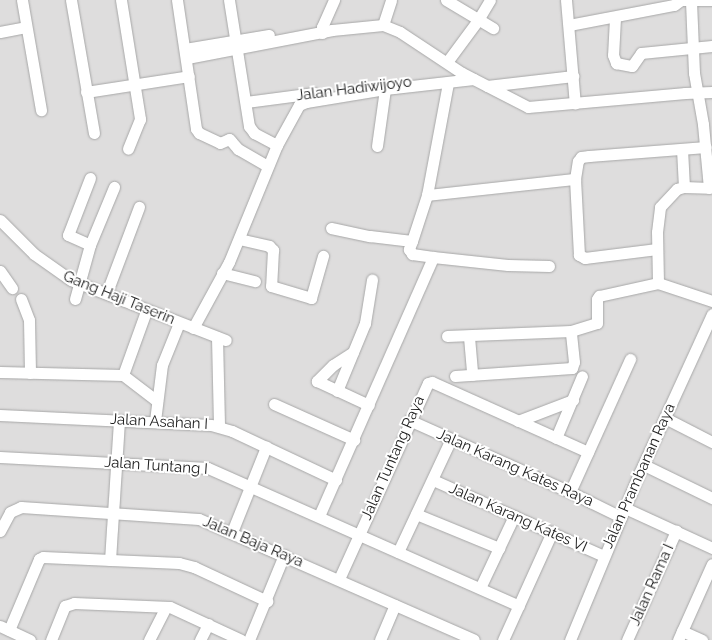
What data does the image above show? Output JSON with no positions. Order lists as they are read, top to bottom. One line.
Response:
{"streets":{"street":["Jalan Hadiwijoyo","Gang Haji Taserin","Jalan Asahan I","Jalan Tuntang Raya","Jalan Tuntang I","Jalan Karang Kates Raya","Jalan Prambanan Raya","Jalan Karang Kates VI","Jalan Baja Raya","Jalan Rama I"]},"crossings":[["Gang Haji Taserin","Jalan Asahan I"],["Jalan Tuntang Raya","Jalan Tuntang I"],["Jalan Tuntang Raya","Jalan Karang Kates Raya"],["Jalan Tuntang Raya","Jalan Baja Raya"],["Jalan Karang Kates Raya","Jalan Prambanan Raya"],["Jalan Karang Kates Raya","Jalan Rama I"],["Jalan Prambanan Raya","Jalan Karang Kates VI"]]}
